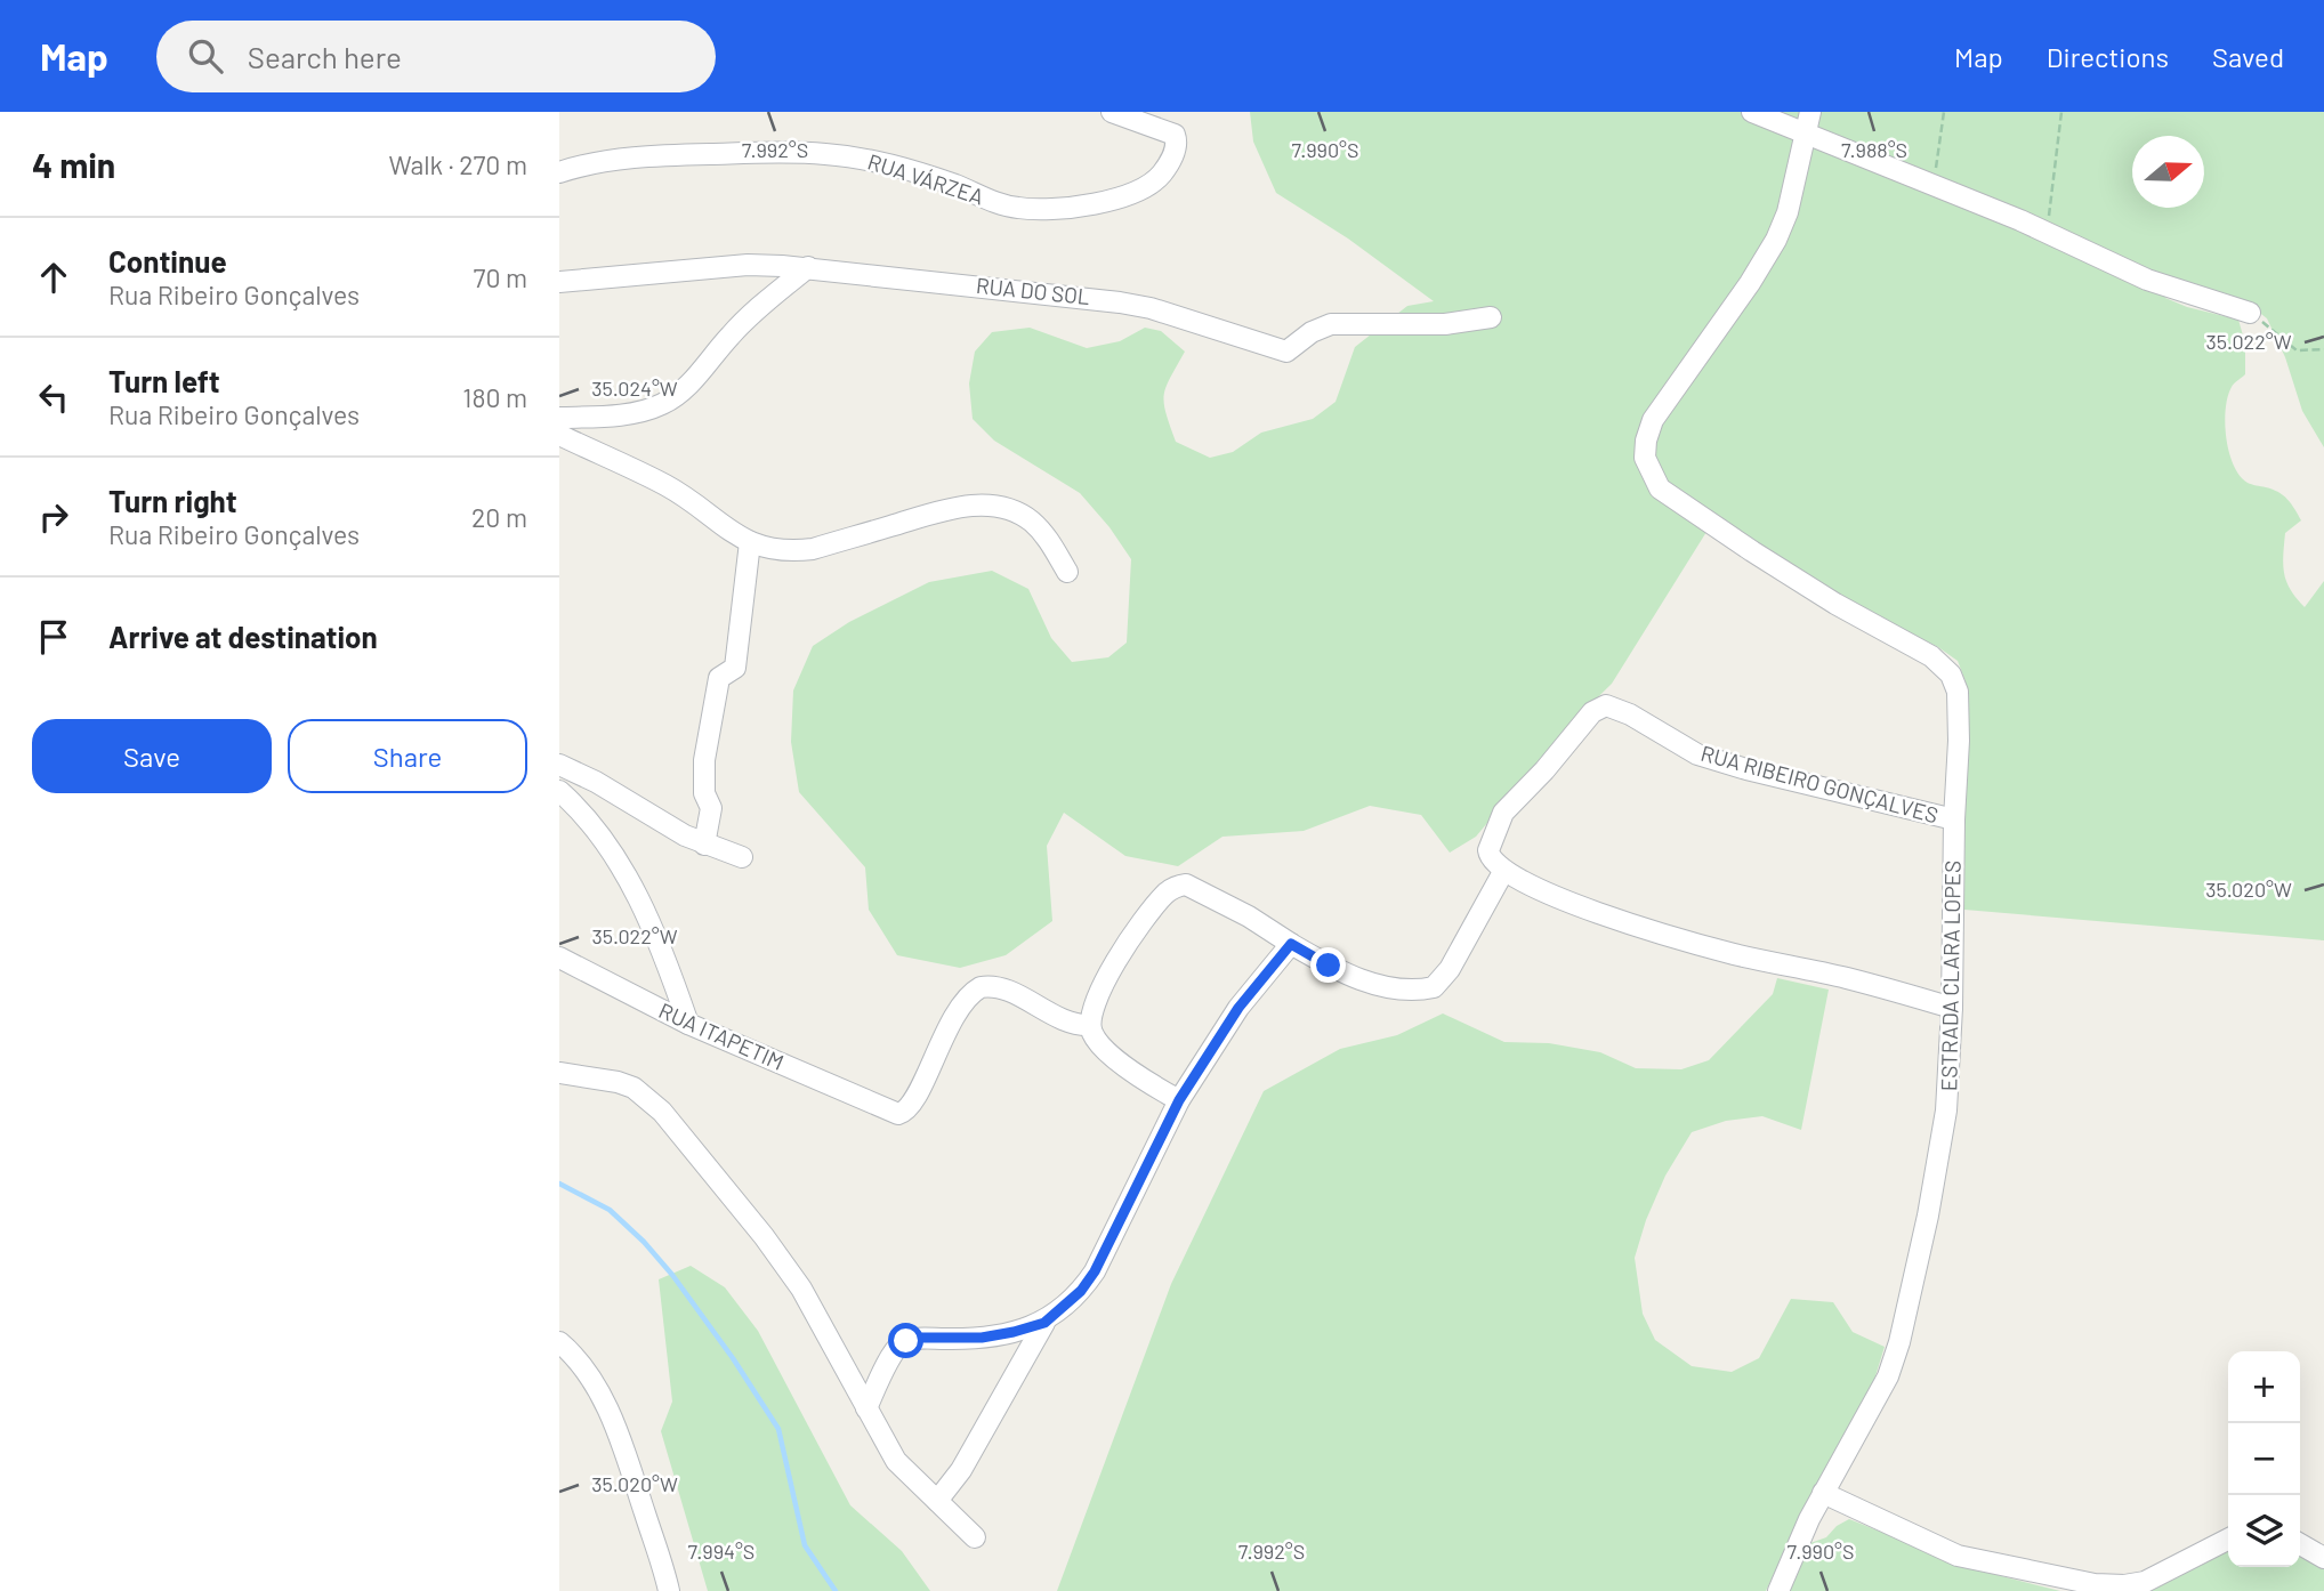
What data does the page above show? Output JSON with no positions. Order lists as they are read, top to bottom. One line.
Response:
{"streets":{"street":["RUA VÁRZEA","RUA DO SOL","RUA RIBEIRO GONÇALVES","ESTRADA CLARA LOPES","RUA ITAPETIM"]},"crossings":[["RUA RIBEIRO GONÇALVES","ESTRADA CLARA LOPES"]],"north":"right","page":{"header":"Map","search":"Search here","nav":["Map","Directions","Saved"],"heading":["4 min","Walk · 270 m"],"list":[["Continue","Rua Ribeiro Gonçalves","70 m"],["Turn left","Rua Ribeiro Gonçalves","180 m"],["Turn right","Rua Ribeiro Gonçalves","20 m"],"Arrive at destination"],"buttons":["Save","Share"],"map_buttons":["+","−"]},"coordinates":["7.992°S","7.990°S","7.988°S","35.022°W","35.024°W","35.020°W","7.994°S"]}
